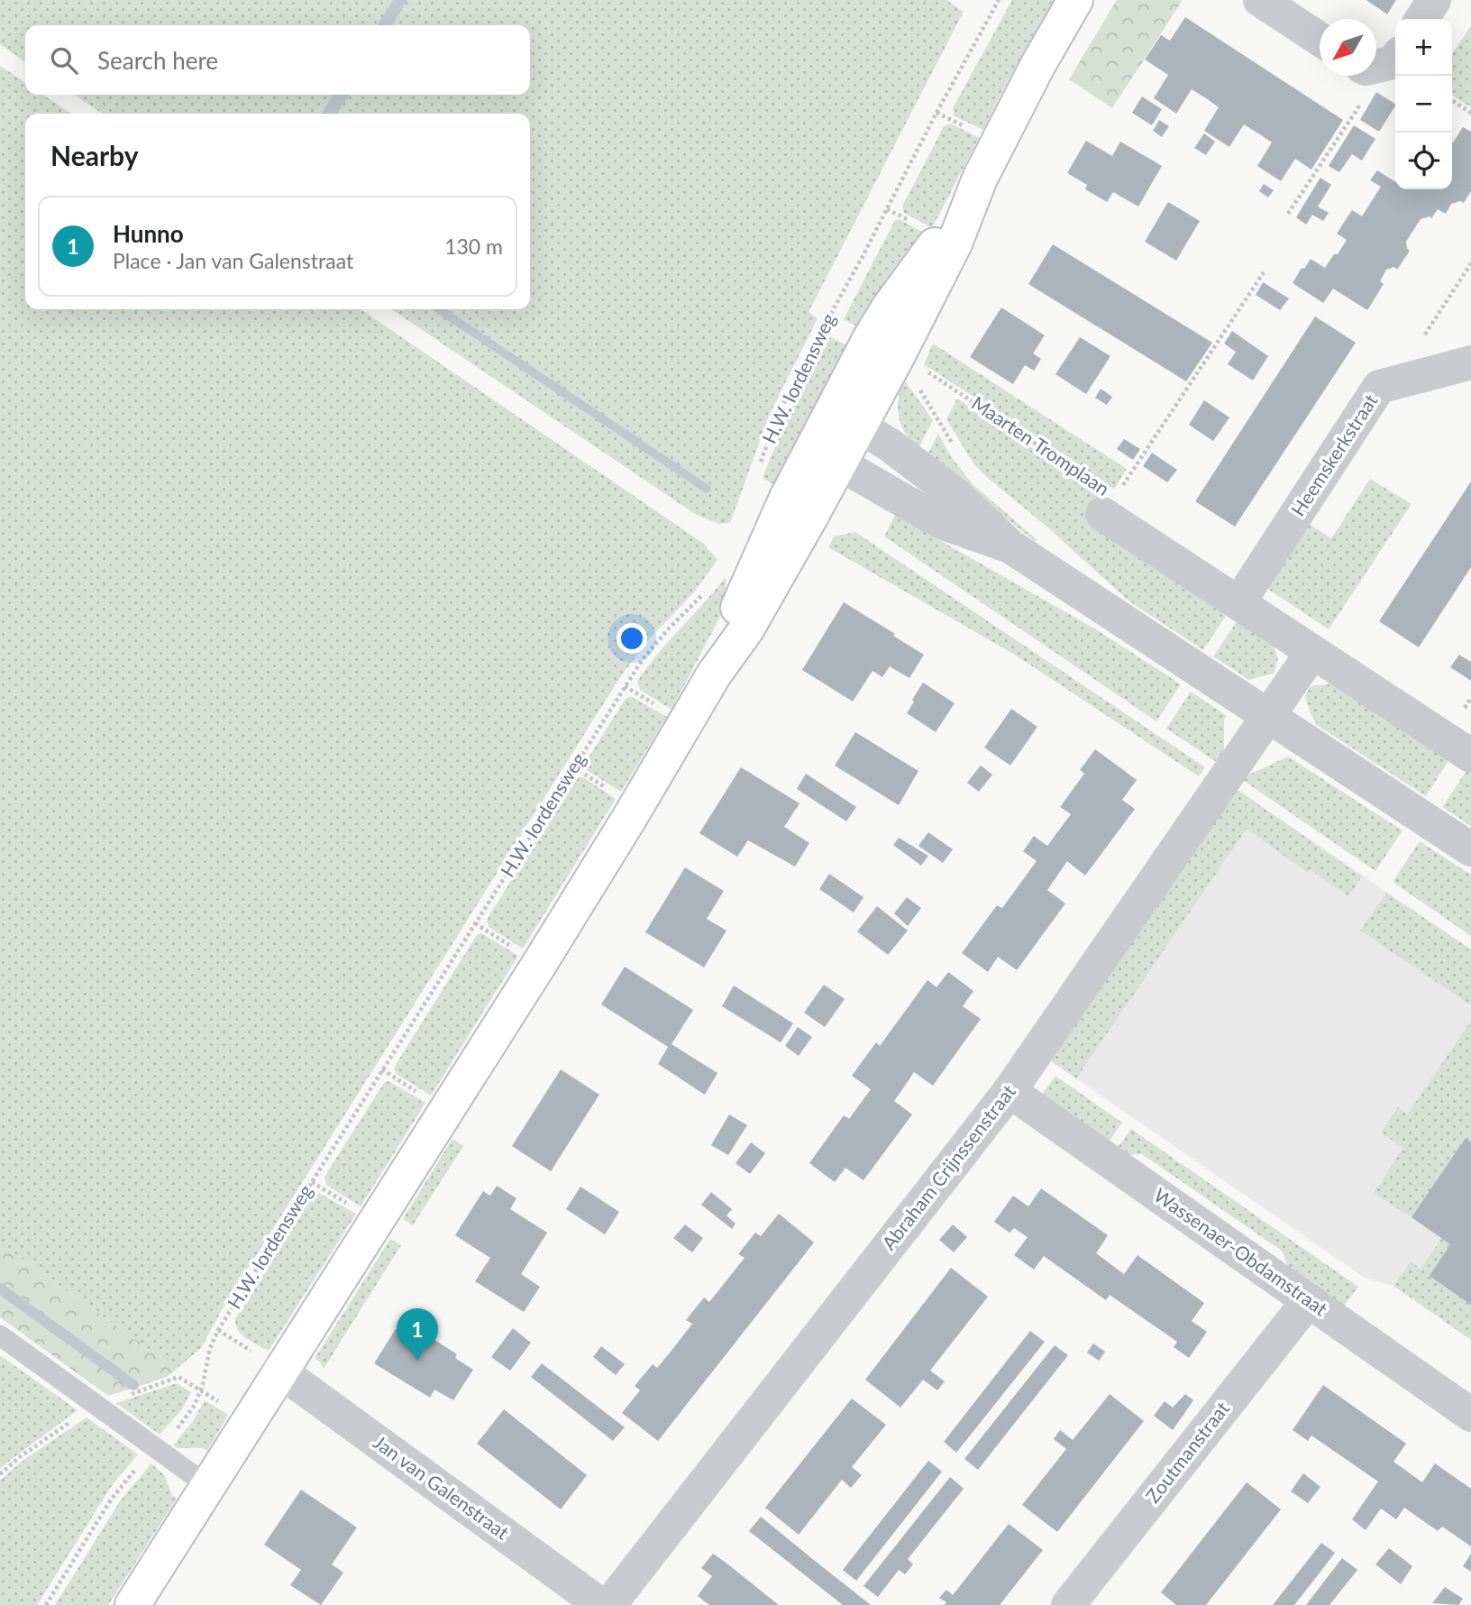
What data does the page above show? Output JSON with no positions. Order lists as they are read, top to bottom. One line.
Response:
{"streets":{"street":["Maarten Tromplaan","Heemskerkstraat","Abraham Crijnssenstraat","Wassenaer-Obdamstraat","Zoutmanstraat","Jan van Galenstraat"],"path":["H.W. Iordensweg"]},"crossings":[["H.W. Iordensweg","Maarten Tromplaan"],["Maarten Tromplaan","Heemskerkstraat"],["Abraham Crijnssenstraat","Wassenaer-Obdamstraat"],["Wassenaer-Obdamstraat","Zoutmanstraat"]],"north":"bottom left","page":{"map_buttons":["+","−"],"search":"Search here","heading":"Nearby","list":[{"mark":"1","name":"Hunno","note":"Place · Jan van Galenstraat","value":"130 m"}],"pins":"1"}}
